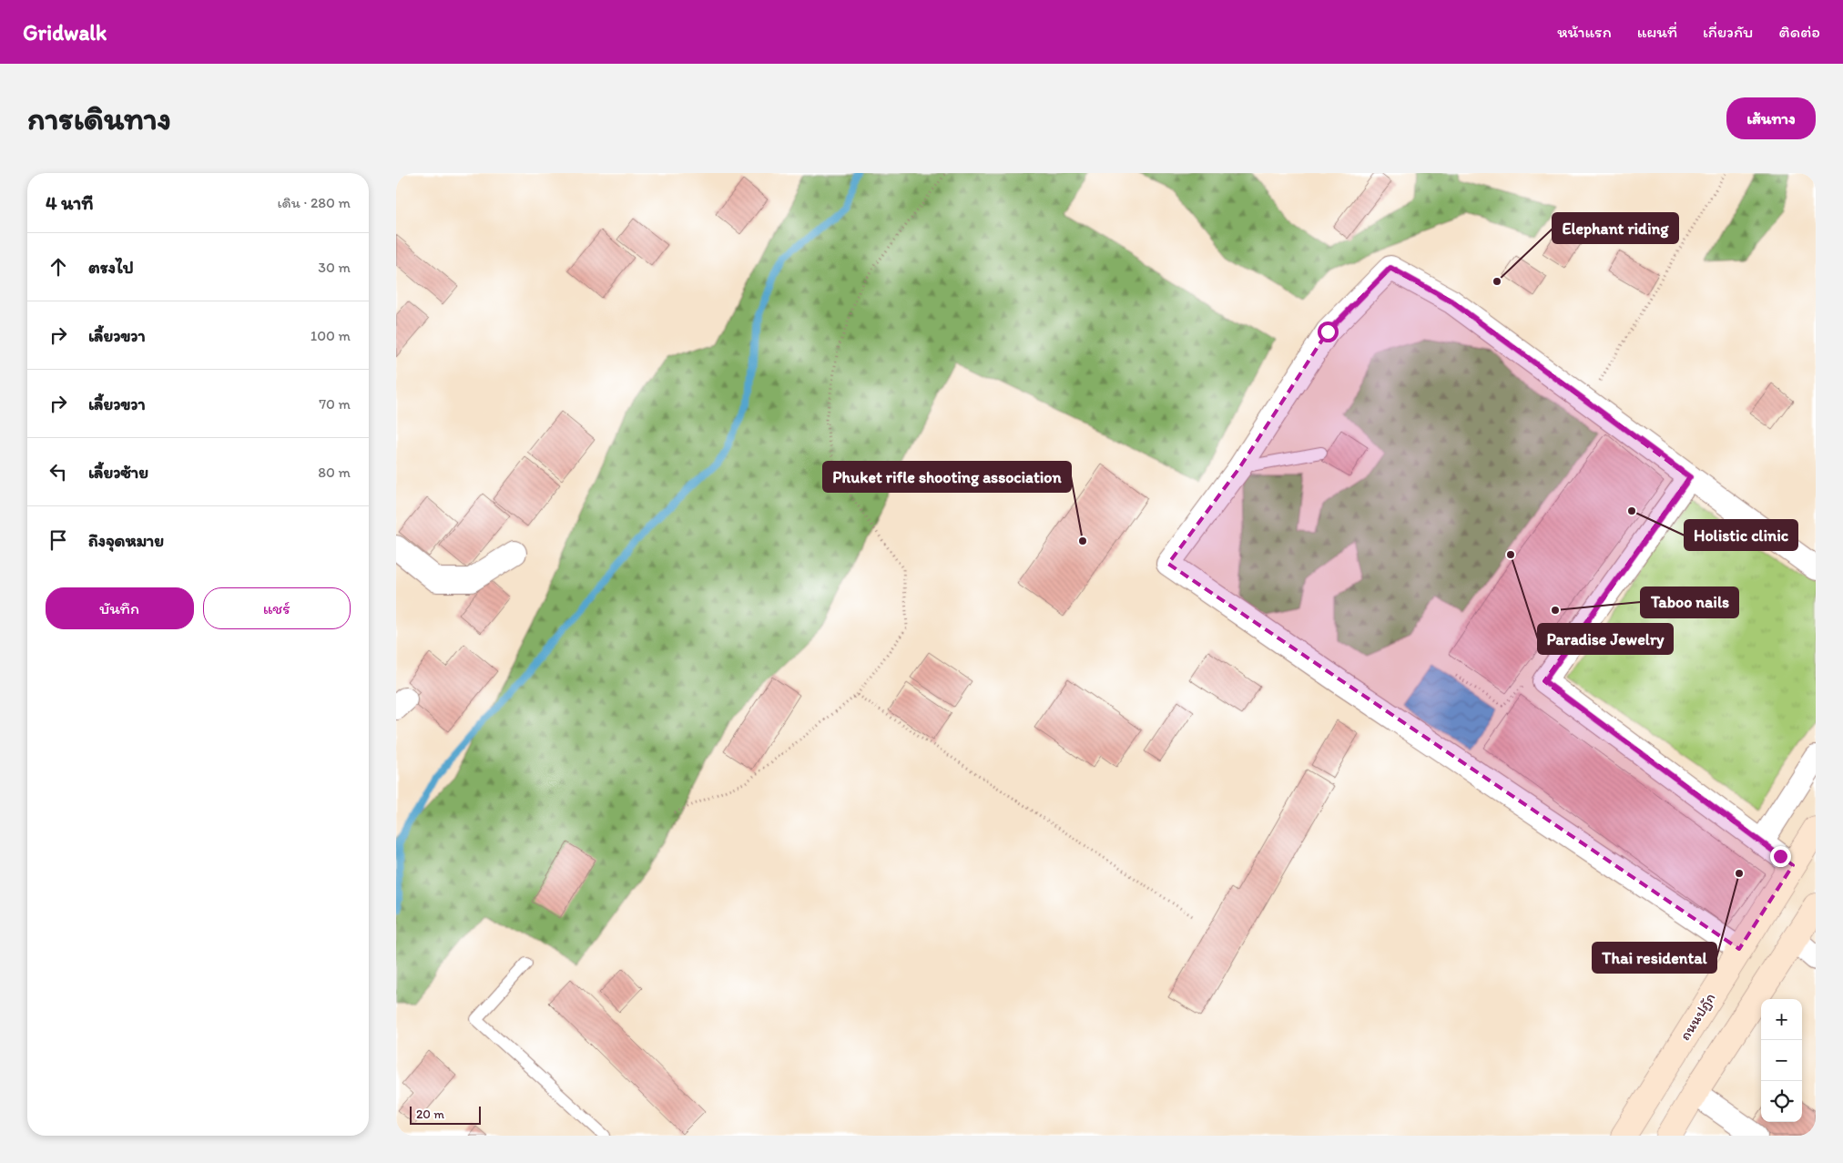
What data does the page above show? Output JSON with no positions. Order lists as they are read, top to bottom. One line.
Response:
{"streets":{"main road":["ถนนปฏัก"]},"places":["Elephant riding","Holistic clinic","Phuket rifle shooting association","Paradise Jewelry","Taboo nails","Thai residental"],"scale_bar":"20 m","page":{"header":"Gridwalk","nav":["หน้าแรก","แผนที่","เกี่ยวกับ","ติดต่อ"],"buttons":["เส้นทาง",["บันทึก","แชร์"]],"title":"การเดินทาง","heading":["4 นาที","เดิน · 280 m"],"list":[["ตรงไป","30 m"],["เลี้ยวขวา","100 m"],["เลี้ยวขวา","70 m"],["เลี้ยวซ้าย","80 m"],"ถึงจุดหมาย"],"map_buttons":["+","−"],"scale":"20 m"}}
